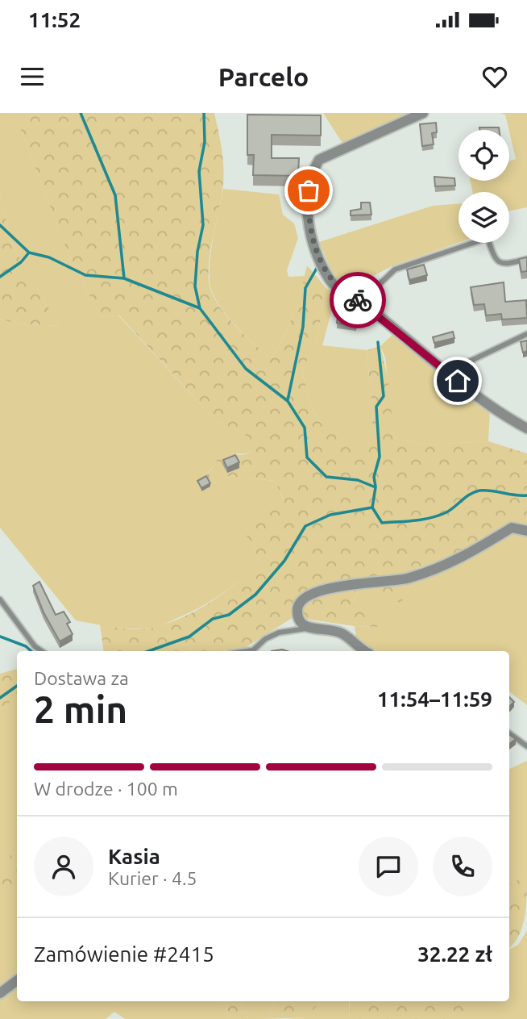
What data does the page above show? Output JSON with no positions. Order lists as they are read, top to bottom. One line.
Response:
{"page":{"status":"11:52","header":"Parcelo","heading":["2 min","Dostawa za","11:54–11:59"],"panel":["Kasia","Kurier · 4.5","Zamówienie #2415","32.22 zł"],"bar":"W drodze · 100 m"}}
